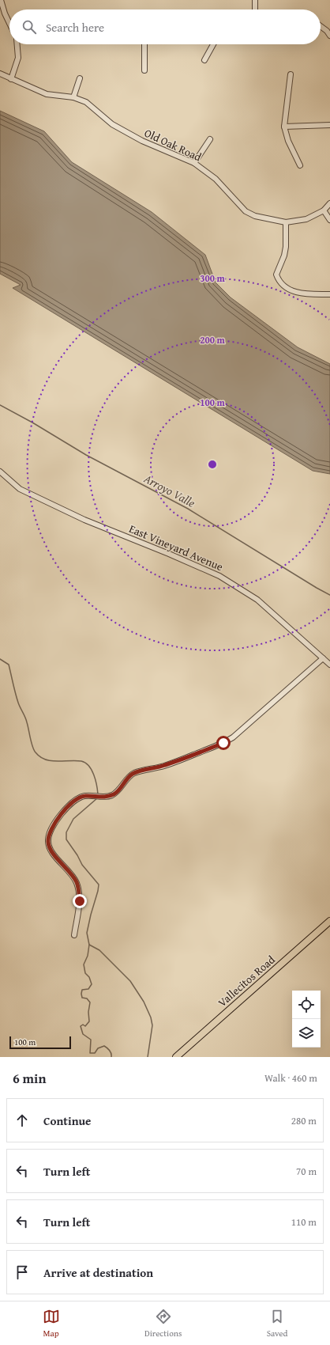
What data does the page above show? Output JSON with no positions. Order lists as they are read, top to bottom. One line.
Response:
{"streets":{"main road":["Vallecitos Road"],"street":["Old Oak Road","East Vineyard Avenue"]},"water":["Arroyo Valle"],"scale_bar":"100 m","page":{"search":"Search here","scale":"100 m","heading":["6 min","Walk · 460 m"],"list":[["Continue","280 m"],["Turn left","70 m"],["Turn left","110 m"],"Arrive at destination"],"nav":["Map","Directions","Saved"]},"rings":["300 m","200 m","100 m"]}
